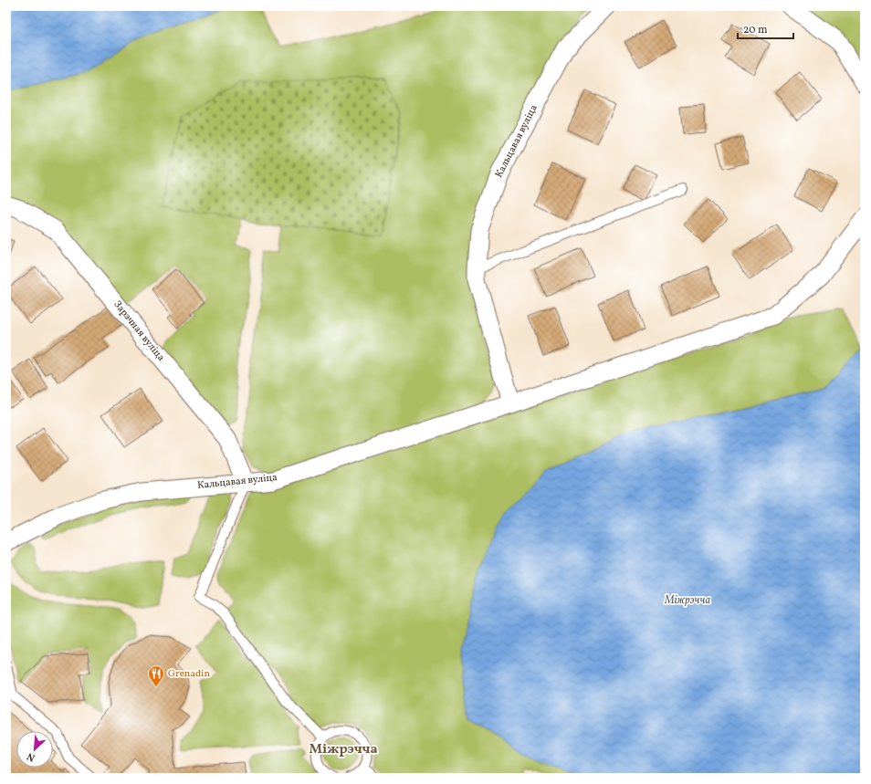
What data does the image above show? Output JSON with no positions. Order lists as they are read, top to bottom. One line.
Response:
{"streets":{"street":["Кальцавая вуліца","Зарэчная вуліца"]},"crossings":[["Кальцавая вуліца","Зарэчная вуліца"]],"districts":["Міжрэчча"],"water":["Міжрэчча"],"places":{"restaurant":["Grenadin"]},"scale_bar":"20 m","north":"bottom left"}
